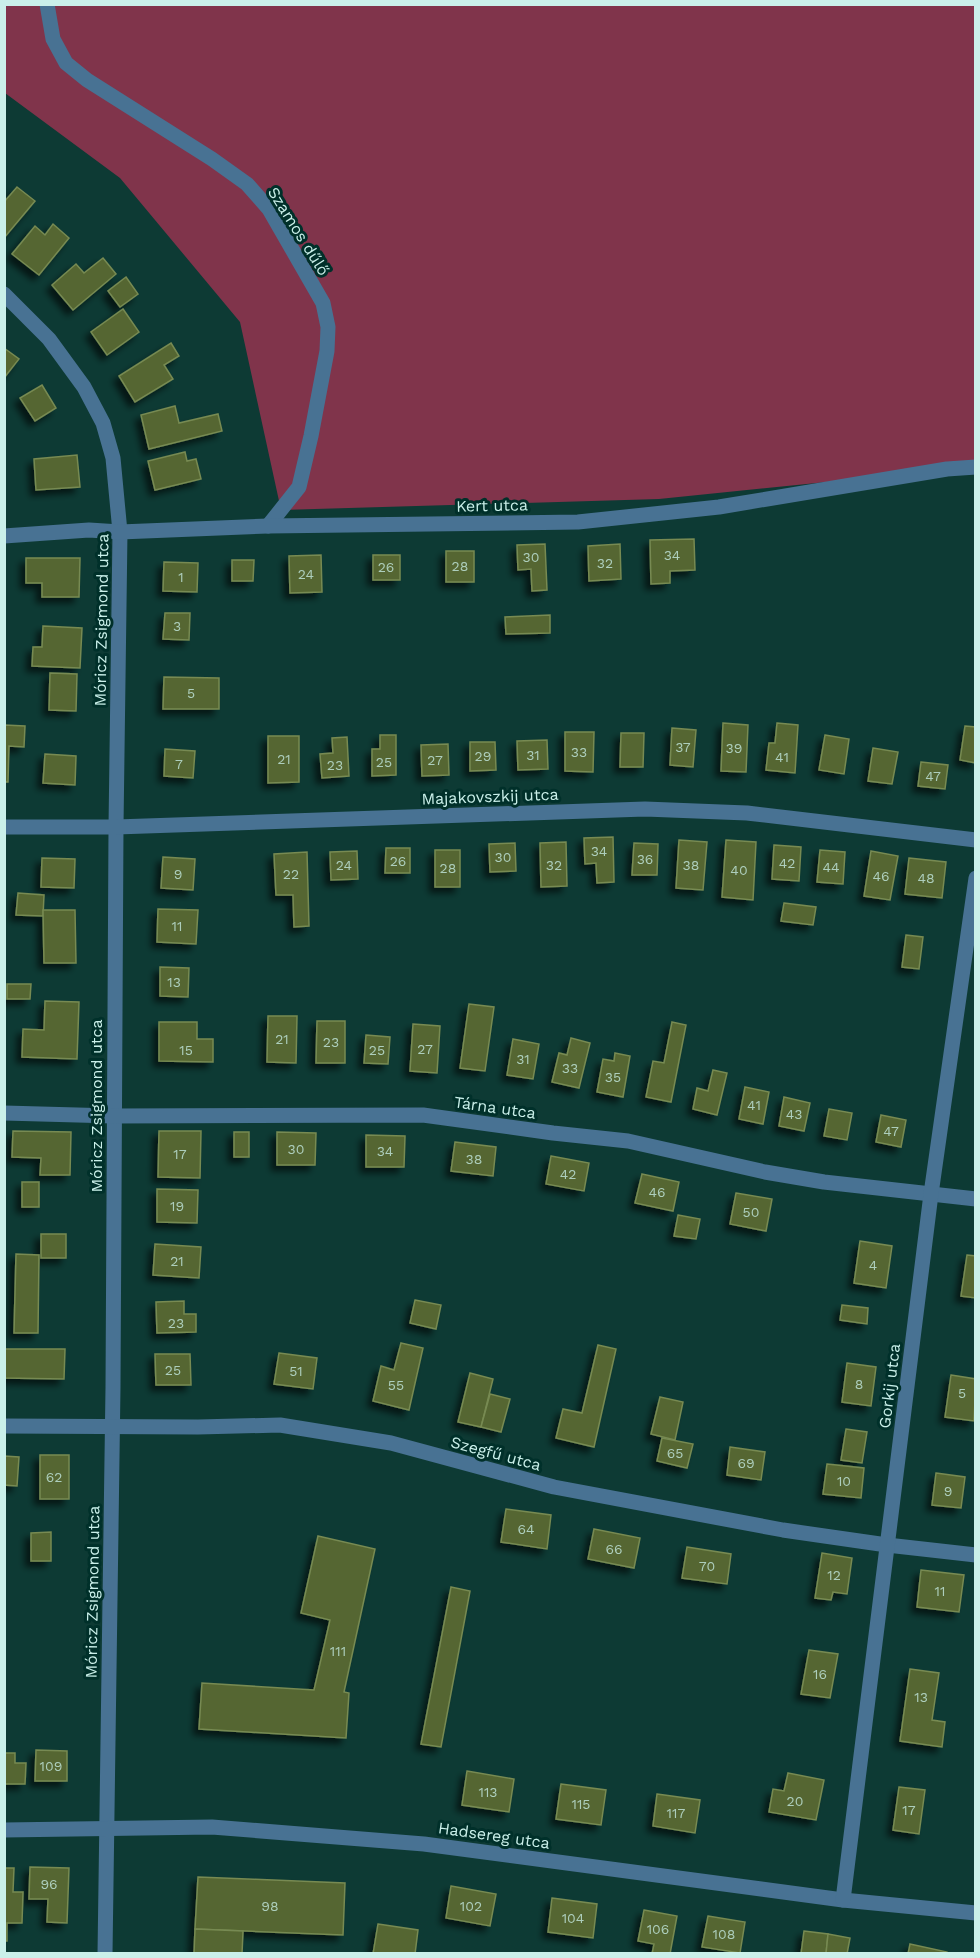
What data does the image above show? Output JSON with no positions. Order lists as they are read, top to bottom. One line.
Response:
{"streets":{"street":["Szamos dűlő","Kert utca","Móricz Zsigmond utca","Majakovszkij utca","Tárna utca","Gorkij utca","Szegfű utca","Hadsereg utca"]},"crossings":[["Szamos dűlő","Kert utca"],["Kert utca","Móricz Zsigmond utca"],["Móricz Zsigmond utca","Majakovszkij utca"],["Móricz Zsigmond utca","Tárna utca"],["Móricz Zsigmond utca","Szegfű utca"],["Móricz Zsigmond utca","Hadsereg utca"],["Tárna utca","Gorkij utca"],["Gorkij utca","Szegfű utca"],["Gorkij utca","Hadsereg utca"]],"house_numbers":["34","30","32","28","26","24","1","3","5","37","39","33","31","29","41","21","27","25","7","23","47","34","30","36","26","42","24","32","38","44","28","40","9","22","46","48","11","13","21","23","27","15","25","31","33","35","41","43","47","30","34","17","38","42","46","19","50","21","4","23","25","51","8","55","5","65","69","62","10","9","64","66","70","12","11","111","16","13","109","113","20","115","17","117","96","98","102","104","106","108"]}
